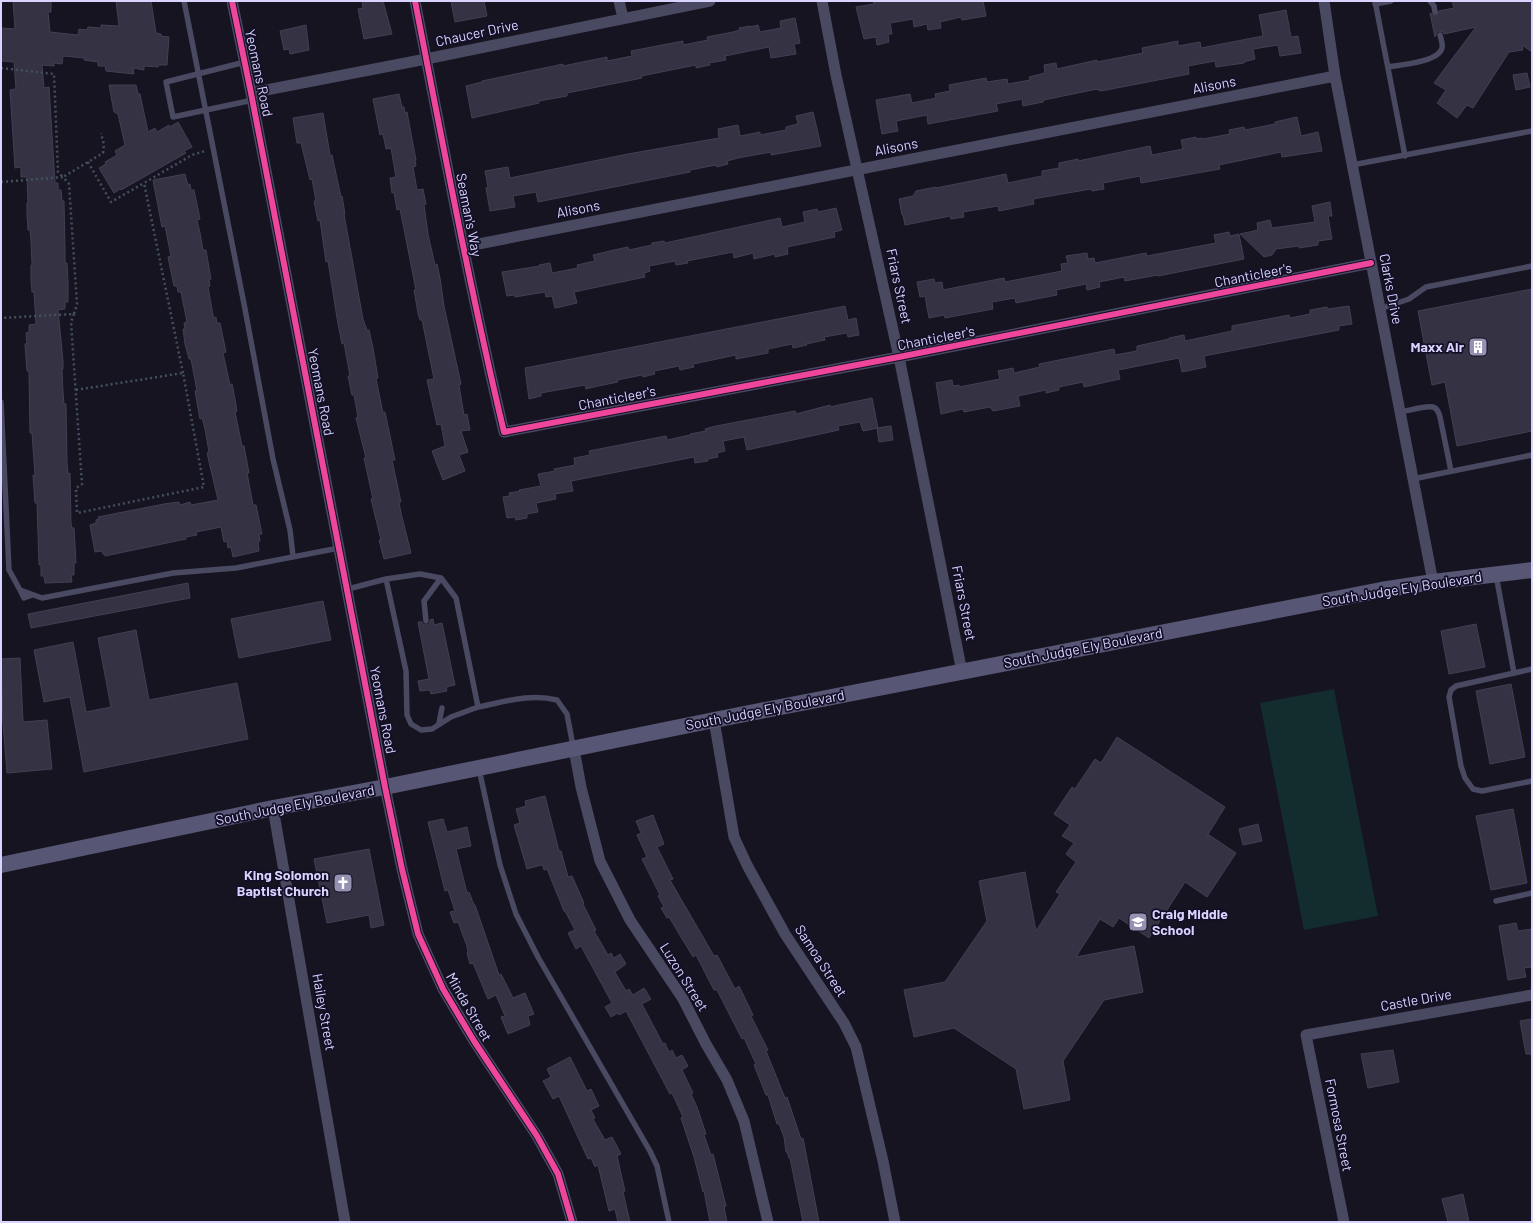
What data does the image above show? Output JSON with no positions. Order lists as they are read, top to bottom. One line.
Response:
{"streets":{"main road":["South Judge Ely Boulevard"],"street":["Chaucer Drive","Yeomans Road","Alisons","Seaman's Way","Chanticleer's","Friars Street","Clarks Drive","Samoa Street","Luzon Street","Castle Drive","Minda Street","Hailey Street","Formosa Street"]},"crossings":[["Chaucer Drive","Yeomans Road"],["Chaucer Drive","Seaman's Way"],["Yeomans Road","South Judge Ely Boulevard"],["Yeomans Road","Minda Street"],["Alisons","Seaman's Way"],["Alisons","Friars Street"],["Alisons","Clarks Drive"],["Seaman's Way","Chanticleer's"],["Chanticleer's","Friars Street"],["Chanticleer's","Clarks Drive"],["Friars Street","South Judge Ely Boulevard"],["Clarks Drive","South Judge Ely Boulevard"],["South Judge Ely Boulevard","Samoa Street"],["South Judge Ely Boulevard","Luzon Street"],["South Judge Ely Boulevard","Minda Street"],["South Judge Ely Boulevard","Hailey Street"],["Castle Drive","Formosa Street"]],"places":{"building":["Maxx Air"],"church":["King Solomon Baptist Church"],"school or university":["Craig Middle School"]}}
